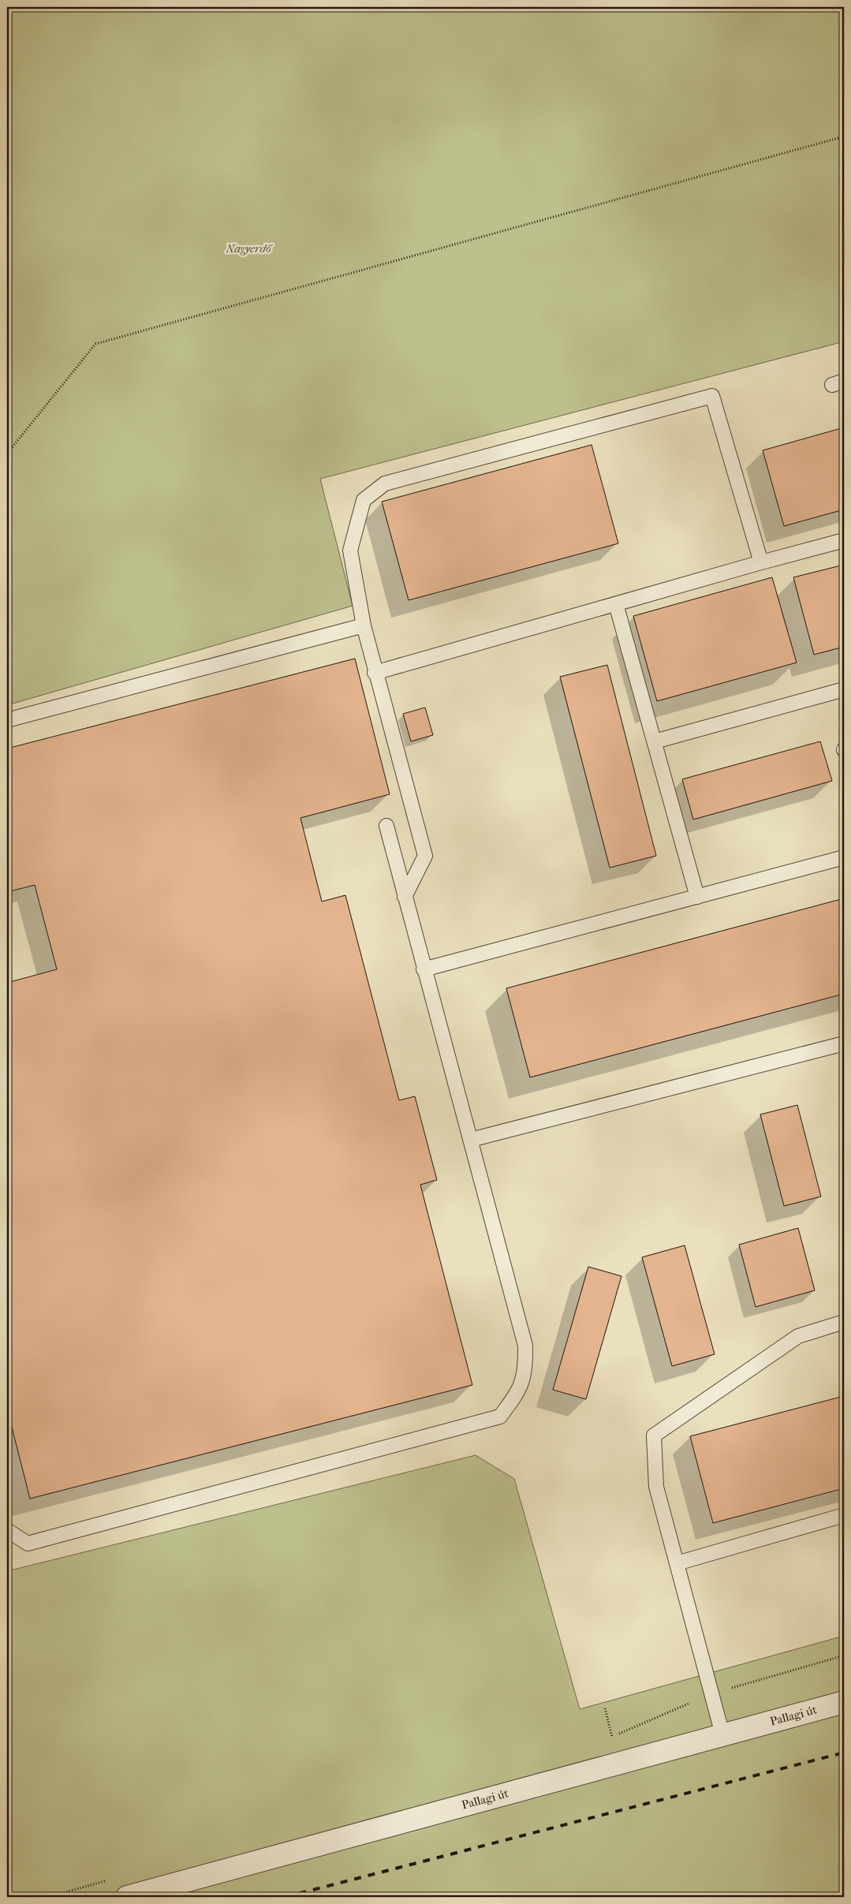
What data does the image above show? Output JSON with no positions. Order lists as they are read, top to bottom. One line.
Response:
{"streets":{"street":["Pallagi út"]},"parks":["Nagyerdő"]}
